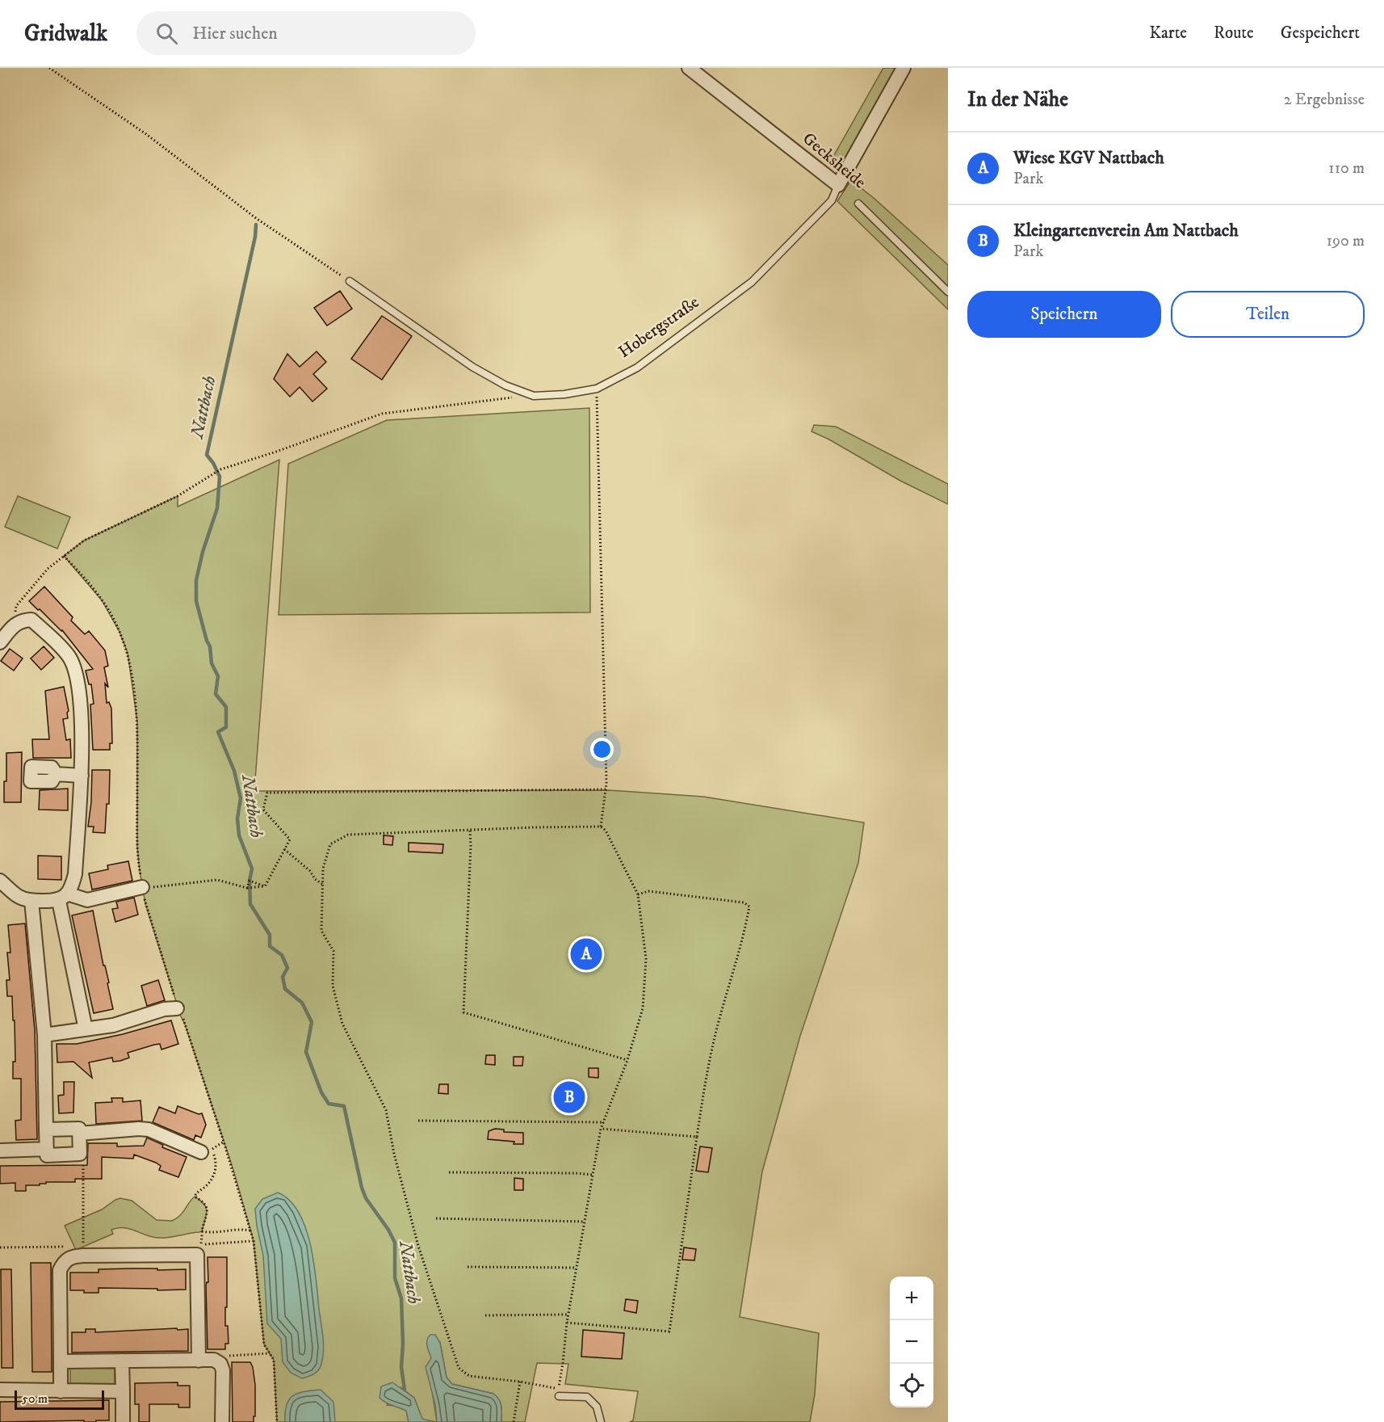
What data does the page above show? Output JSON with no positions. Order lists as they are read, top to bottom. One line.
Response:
{"streets":{"street":["Gecksheide","Hobergstraße"]},"crossings":[["Gecksheide","Hobergstraße"]],"water":["Nattbach"],"scale_bar":"50 m","page":{"header":"Gridwalk","search":"Hier suchen","nav":["Karte","Route","Gespeichert"],"heading":["In der Nähe","2 Ergebnisse"],"list":[{"mark":"A","name":"Wiese KGV Nattbach","note":"Park","value":"110 m"},{"mark":"B","name":"Kleingartenverein Am Nattbach","note":"Park","value":"190 m"}],"buttons":["Speichern","Teilen"],"pins":["A","B"],"map_buttons":["+","−"],"scale":"50 m"}}
